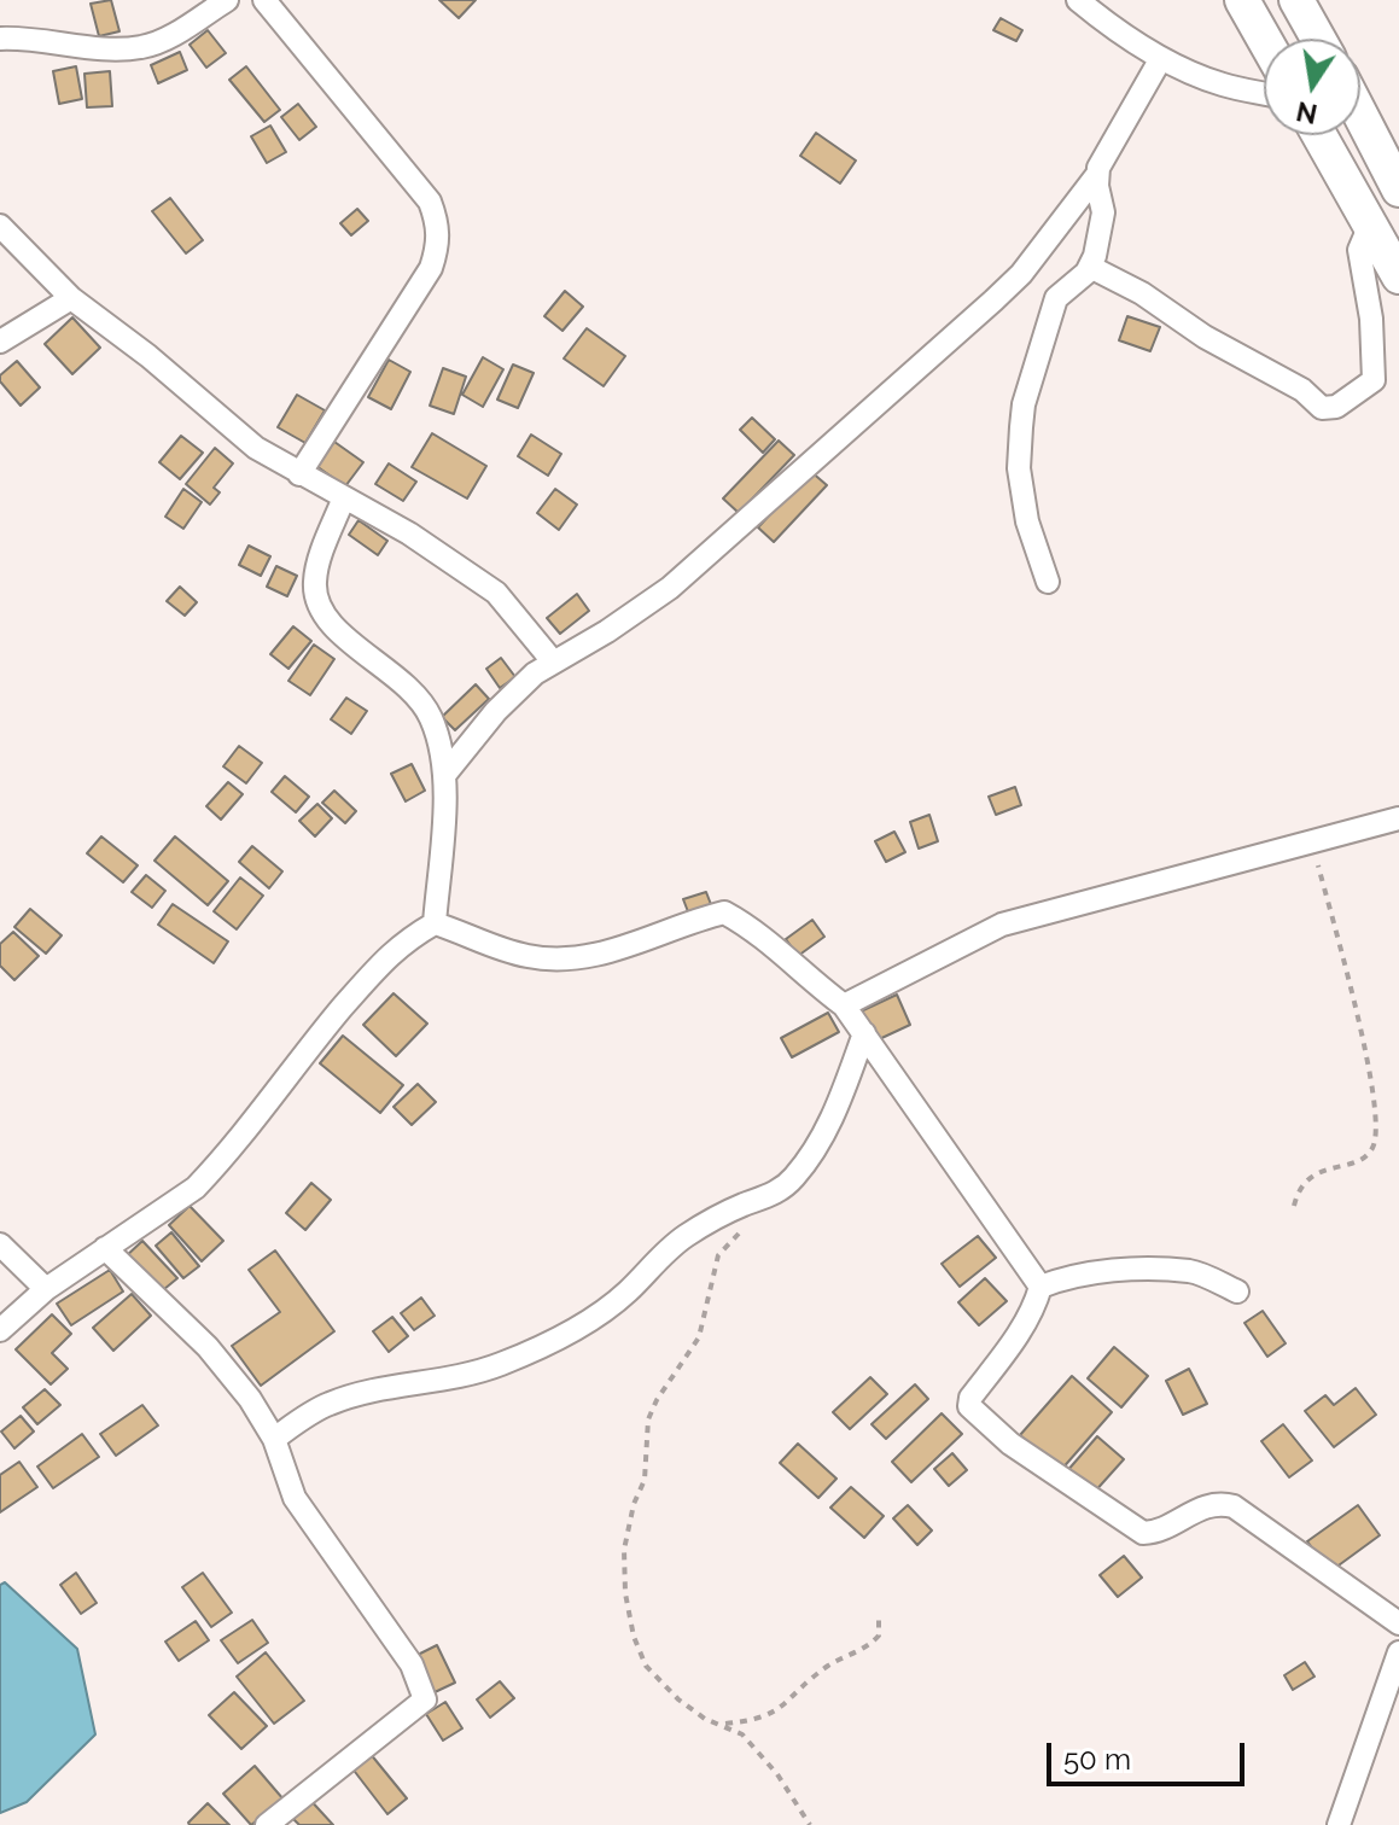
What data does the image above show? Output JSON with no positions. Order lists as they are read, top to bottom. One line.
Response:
{"scale_bar":"50 m","north":"bottom"}
